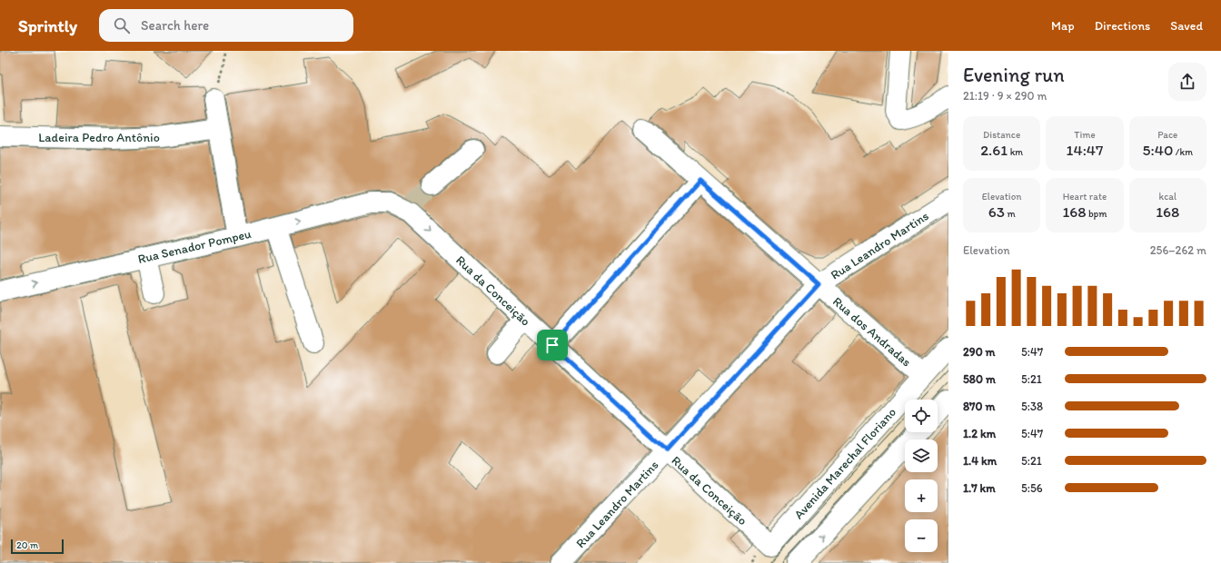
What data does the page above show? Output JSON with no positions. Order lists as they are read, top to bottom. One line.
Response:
{"streets":{"street":["Ladeira Pedro Antônio","Rua Leandro Martins","Rua Senador Pompeu","Rua da Conceição","Rua dos Andradas","Avenida Marechal Floriano"]},"crossings":[["Rua Leandro Martins","Rua da Conceição"],["Rua Leandro Martins","Rua dos Andradas"],["Rua Senador Pompeu","Rua da Conceição"],["Rua da Conceição","Avenida Marechal Floriano"],["Rua dos Andradas","Avenida Marechal Floriano"]],"one_way":["Rua Senador Pompeu"],"scale_bar":"20 m","page":{"header":"Sprintly","search":"Search here","nav":["Map","Directions","Saved"],"heading":["Evening run","21:19 · 9 × 290 m"],"stats":[["Distance","2.61 km"],["Time","14:47"],["Pace","5:40 /km"],["Elevation","63 m"],["Heart rate","168 bpm"],["kcal","168"]],"chart":["Elevation","256–262 m"],"list":[{"name":"290 m","note":"5:47"},{"name":"580 m","note":"5:21"},{"name":"870 m","note":"5:38"},{"name":"1.2 km","note":"5:47"},{"name":"1.4 km","note":"5:21"},{"name":"1.7 km","note":"5:56"}],"map_buttons":["+","−"],"scale":"20 m"}}
